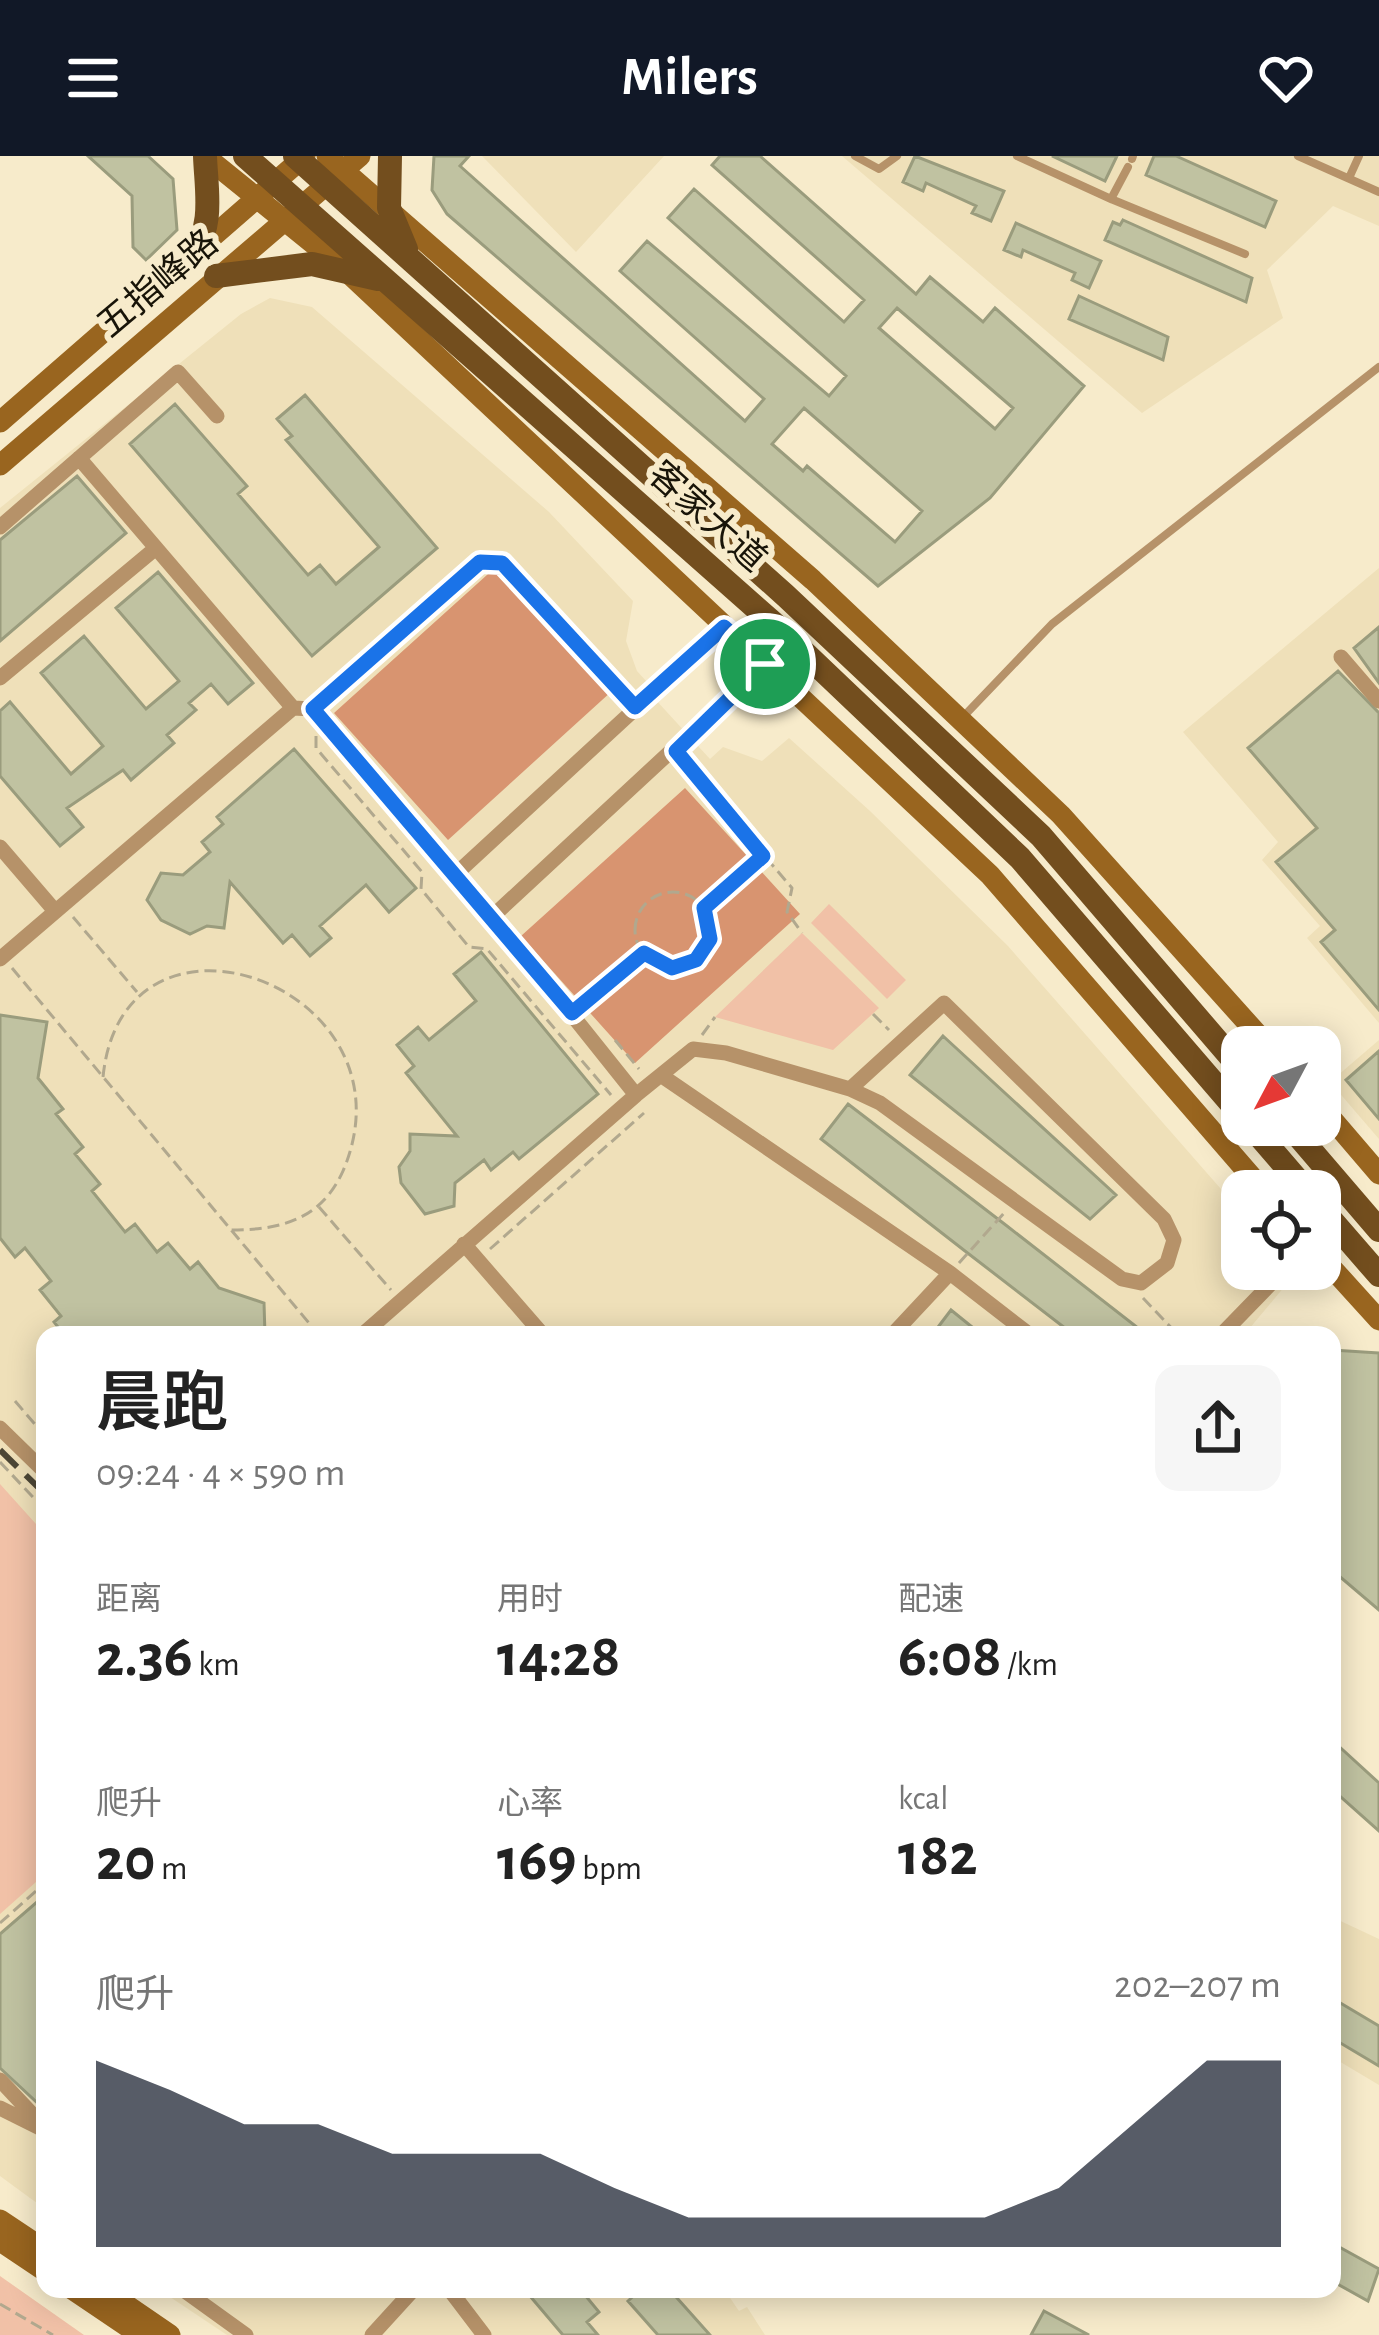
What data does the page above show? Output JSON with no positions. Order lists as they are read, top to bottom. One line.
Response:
{"streets":{"main road":["客家大道"],"street":["五指峰路"]},"crossings":[["五指峰路","客家大道"]],"north":"bottom left","page":{"header":"Milers","heading":["晨跑","09:24 · 4 × 590 m"],"stats":[["距离","2.36 km"],["用时","14:28"],["配速","6:08 /km"],["爬升","20 m"],["心率","169 bpm"],["kcal","182"]],"chart":["爬升","202–207 m"]}}
